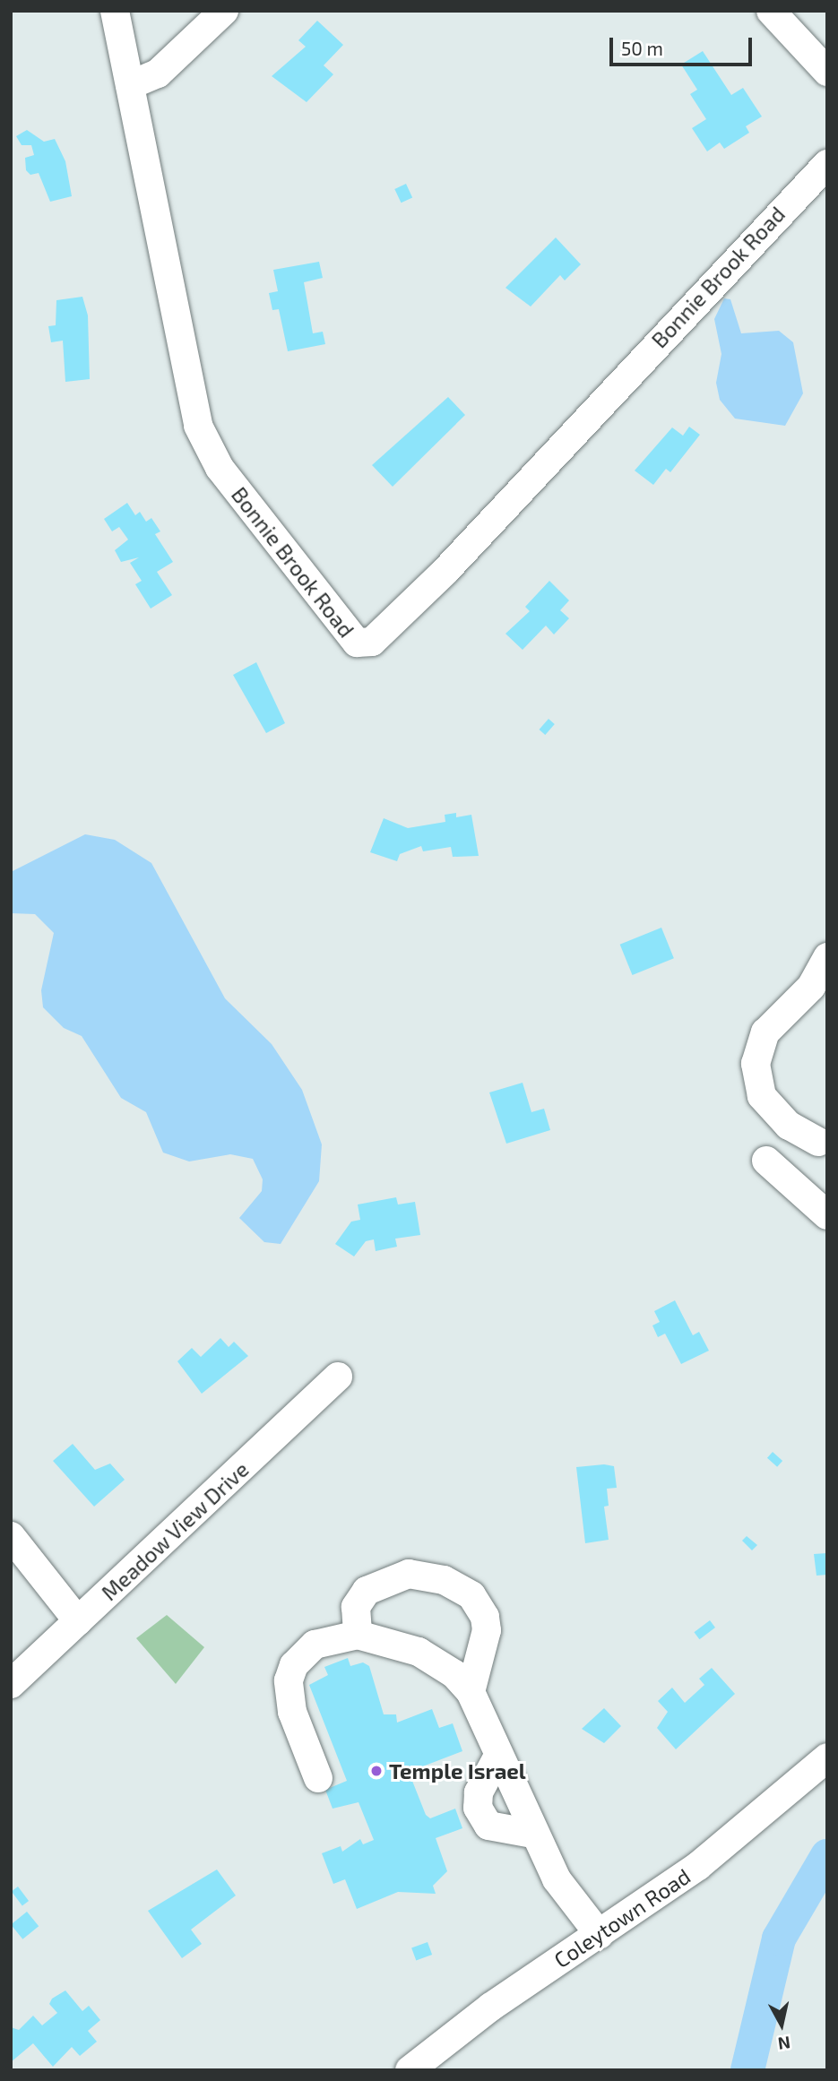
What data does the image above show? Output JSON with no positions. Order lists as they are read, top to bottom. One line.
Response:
{"streets":{"street":["Bonnie Brook Road","Meadow View Drive","Coleytown Road"]},"places":["Temple Israel"],"scale_bar":"50 m","north":"bottom"}
